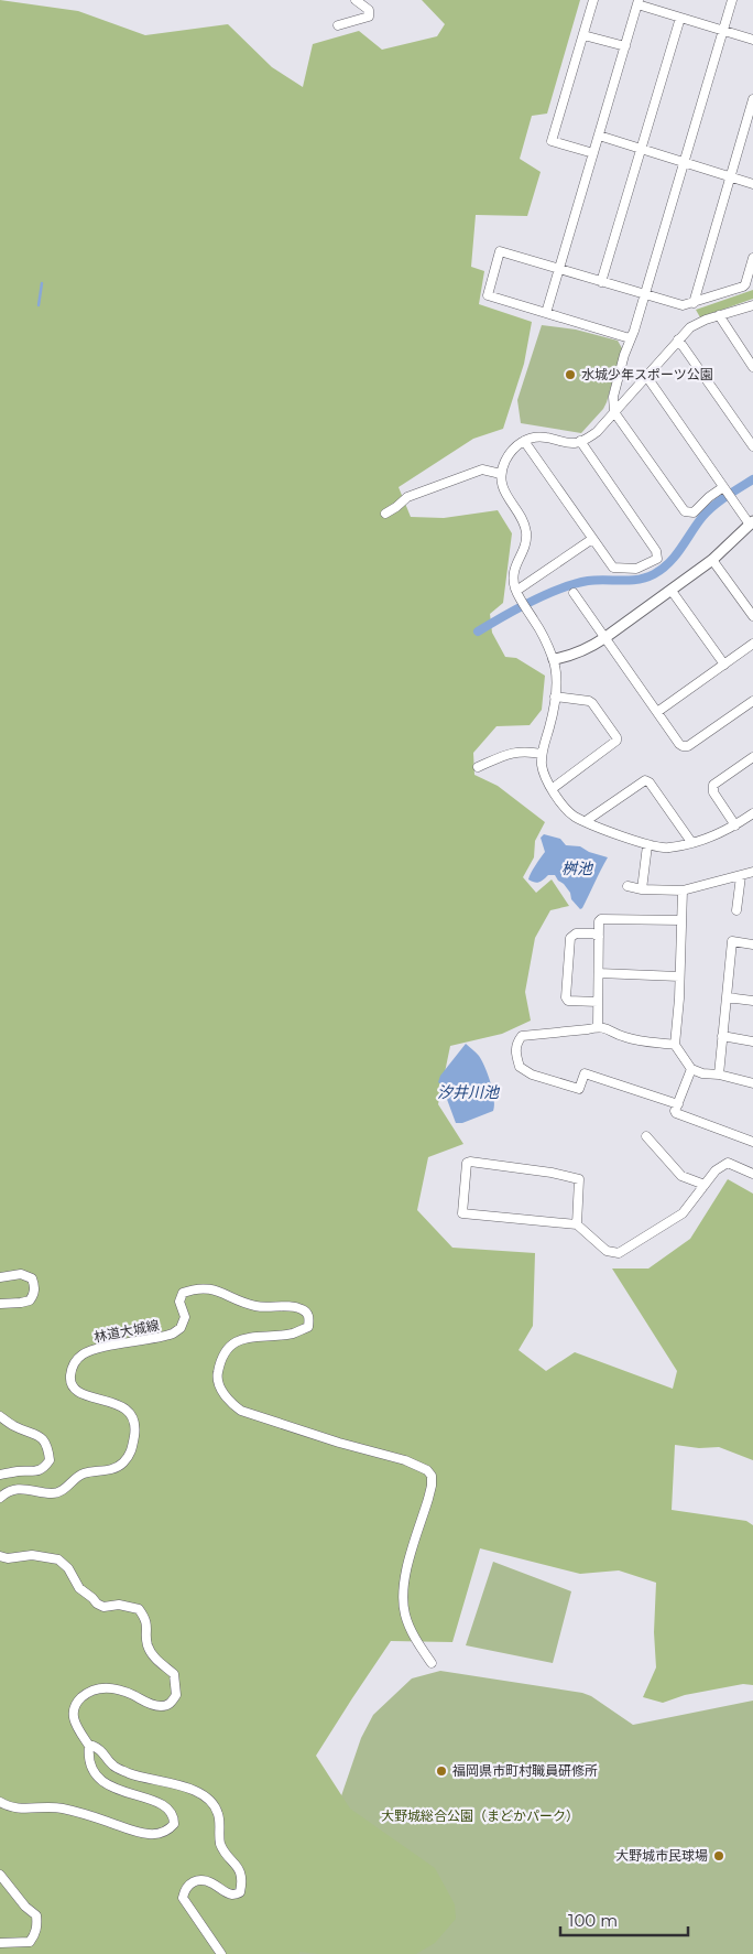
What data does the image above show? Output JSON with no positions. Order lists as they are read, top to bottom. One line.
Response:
{"streets":{"street":["林道大城線"]},"water":["桝池","汐井川池"],"parks":["大野城総合公園（まどかパーク）"],"places":["水城少年スポーツ公園","福岡県市町村職員研修所","大野城市民球場"],"scale_bar":"100 m"}
